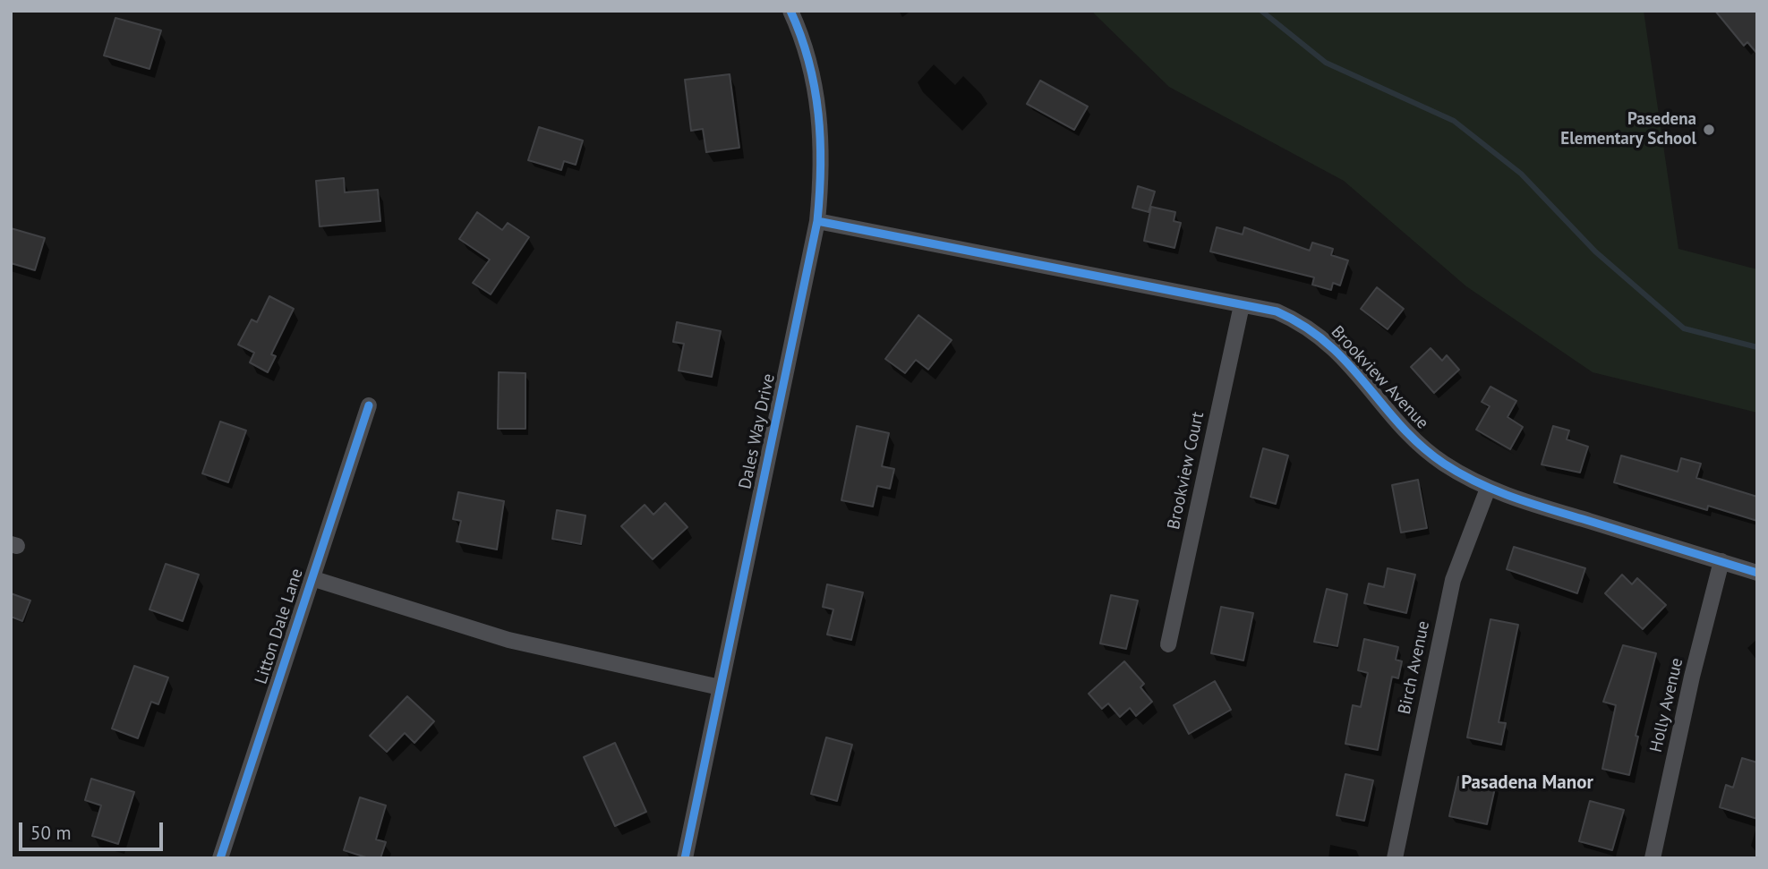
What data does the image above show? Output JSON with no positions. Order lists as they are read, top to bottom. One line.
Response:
{"streets":{"street":["Brookview Avenue","Dales Way Drive","Brookview Court","Litton Dale Lane","Birch Avenue","Holly Avenue"]},"crossings":[["Brookview Avenue","Dales Way Drive"],["Brookview Avenue","Brookview Court"],["Brookview Avenue","Birch Avenue"],["Brookview Avenue","Holly Avenue"],["Dales Way Drive","Litton Dale Lane"]],"districts":["Pasadena Manor"],"places":["Pasedena Elementary School"],"scale_bar":"50 m"}
